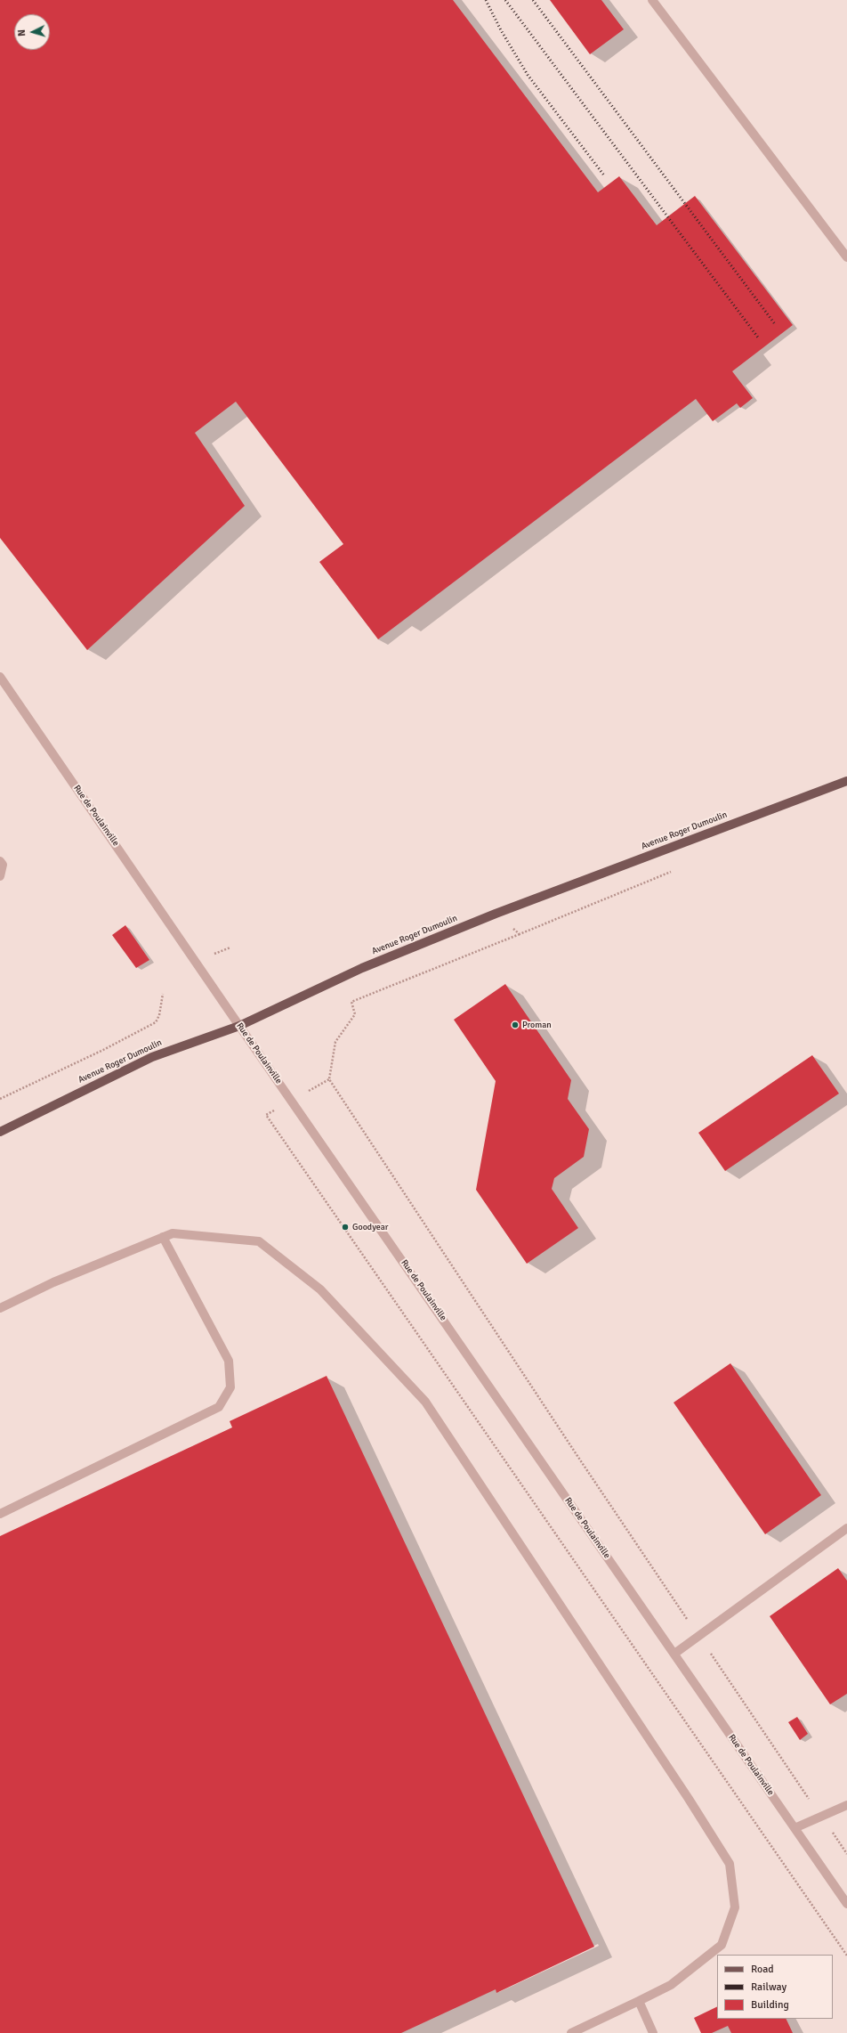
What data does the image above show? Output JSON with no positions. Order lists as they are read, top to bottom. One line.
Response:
{"streets":{"main road":["Avenue Roger Dumoulin"],"street":["Rue de Poulainville"]},"crossings":[["Rue de Poulainville","Avenue Roger Dumoulin"]],"places":["Proman","Goodyear"],"legend":["Road","Railway","Building"],"north":"left"}
